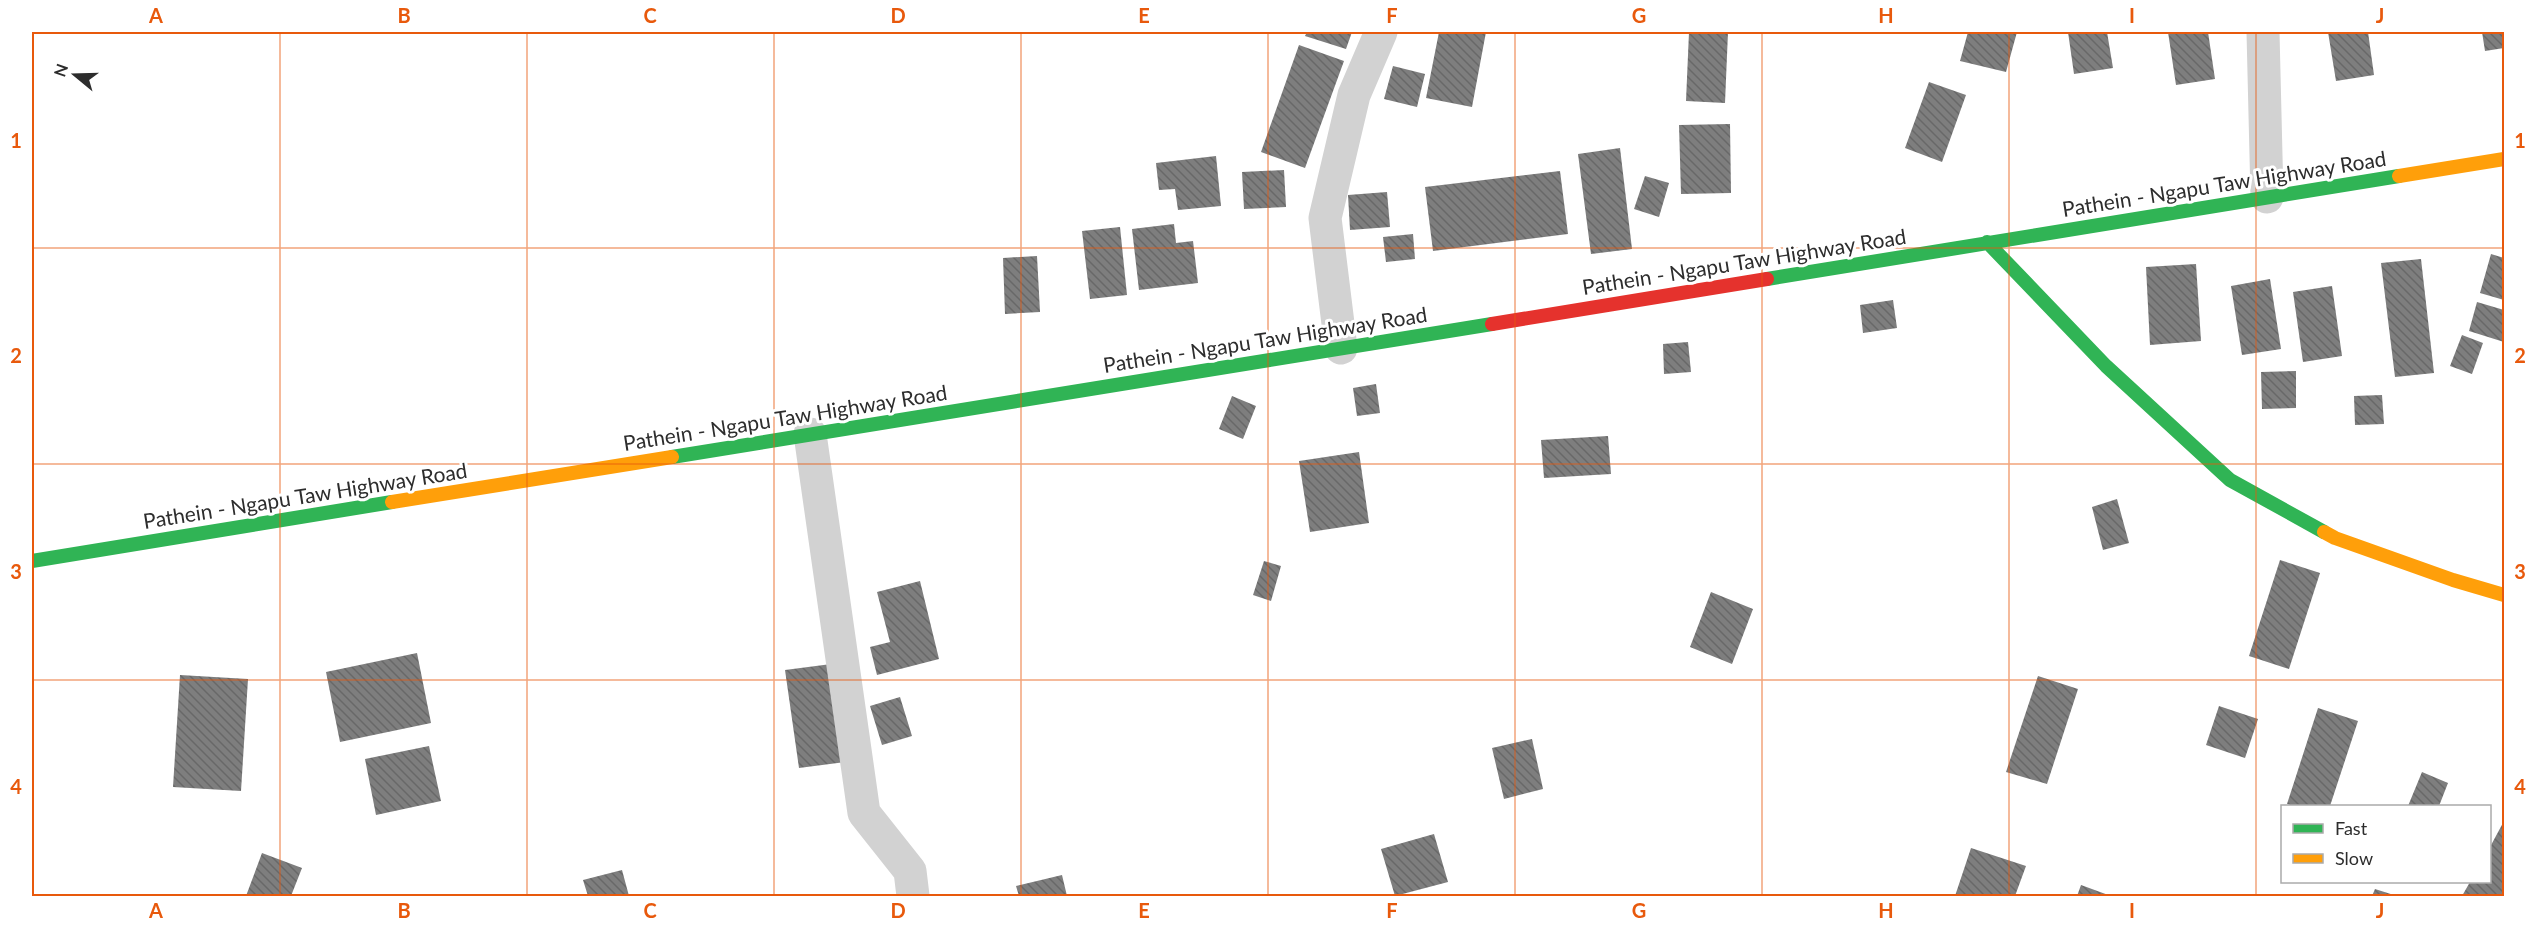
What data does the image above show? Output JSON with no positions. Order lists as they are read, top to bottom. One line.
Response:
{"streets":{"main road":["Pathein - Ngapu Taw Highway Road"]},"legend":["Fast","Slow"],"north":"left","grid":{"columns":["A","B","C","D","E","F","G","H","I","J"],"rows":["1","2","3","4"]}}
